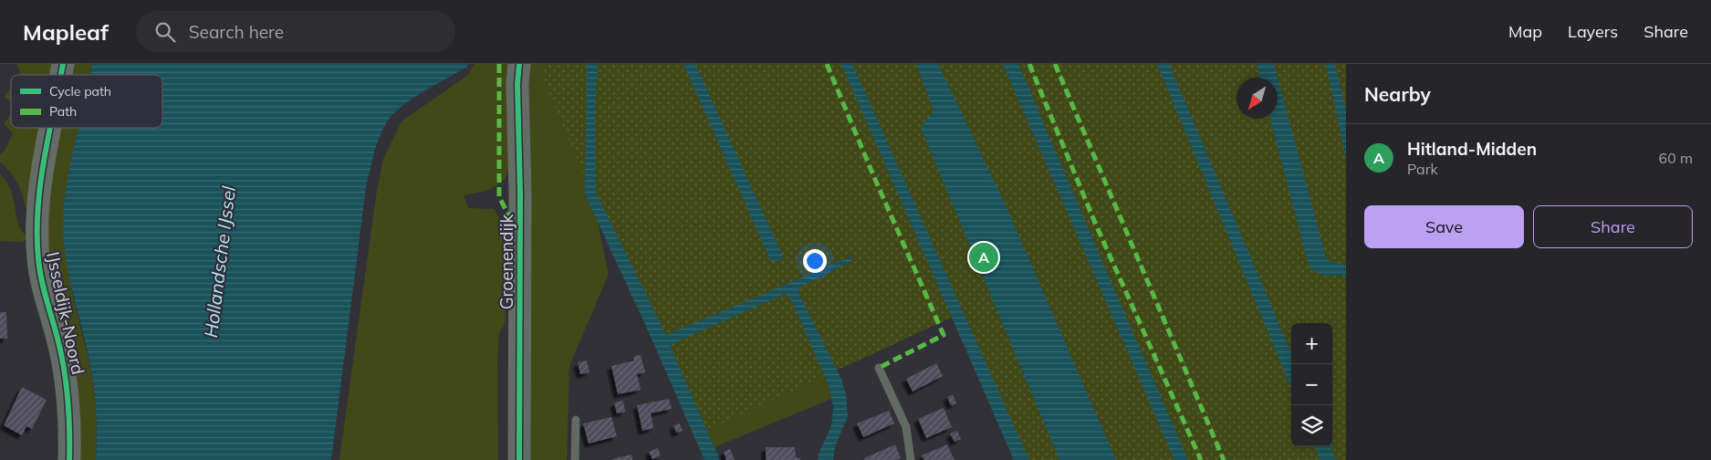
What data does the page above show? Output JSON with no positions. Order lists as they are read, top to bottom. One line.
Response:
{"streets":{"street":["Groenendijk","IJsseldijk-Noord"]},"water":["Hollandsche IJssel"],"legend":["Cycle path","Path"],"north":"bottom left","page":{"header":"Mapleaf","search":"Search here","nav":["Map","Layers","Share"],"heading":"Nearby","list":[{"mark":"A","name":"Hitland-Midden","note":"Park","value":"60 m"}],"buttons":["Save","Share"],"pins":"A","map_buttons":["+","−"]}}
